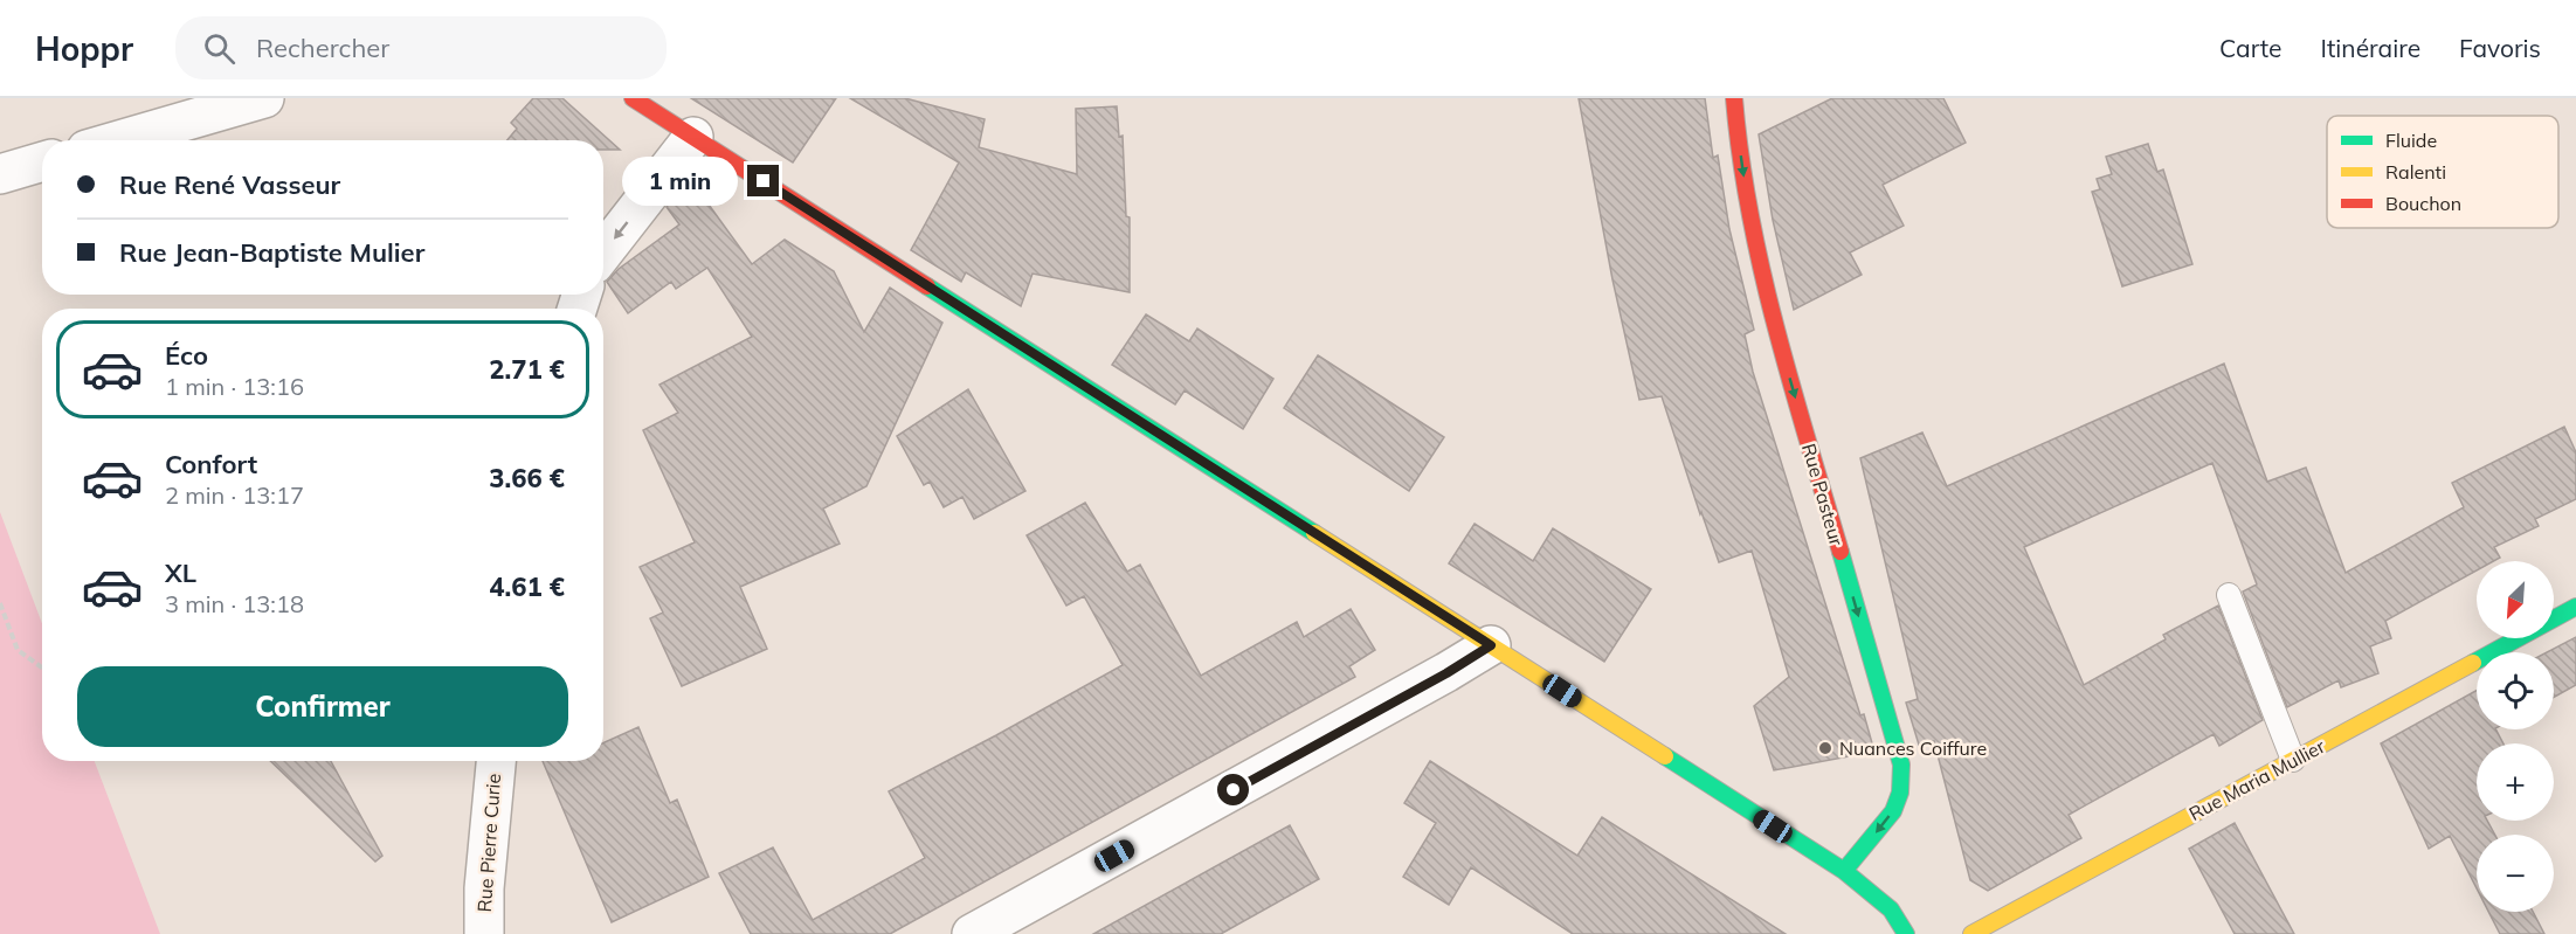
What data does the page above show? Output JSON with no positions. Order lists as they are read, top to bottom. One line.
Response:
{"streets":{"main road":["Rue Pasteur","Rue Maria Mullier"],"street":["Rue Pierre Curie"]},"one_way":["Rue Pasteur"],"places":["Nuances Coiffure"],"legend":["Fluide","Ralenti","Bouchon"],"north":"bottom left","page":{"header":"Hoppr","search":"Rechercher","nav":["Carte","Itinéraire","Favoris"],"banner":["Rue René Vasseur","Rue Jean-Baptiste Mulier"],"bubble":"1 min","list":[{"name":"Éco","note":"1 min · 13:16","value":"2.71 €"},{"name":"Confort","note":"2 min · 13:17","value":"3.66 €"},{"name":"XL","note":"3 min · 13:18","value":"4.61 €"}],"map_buttons":["+","−"],"buttons":"Confirmer"}}
